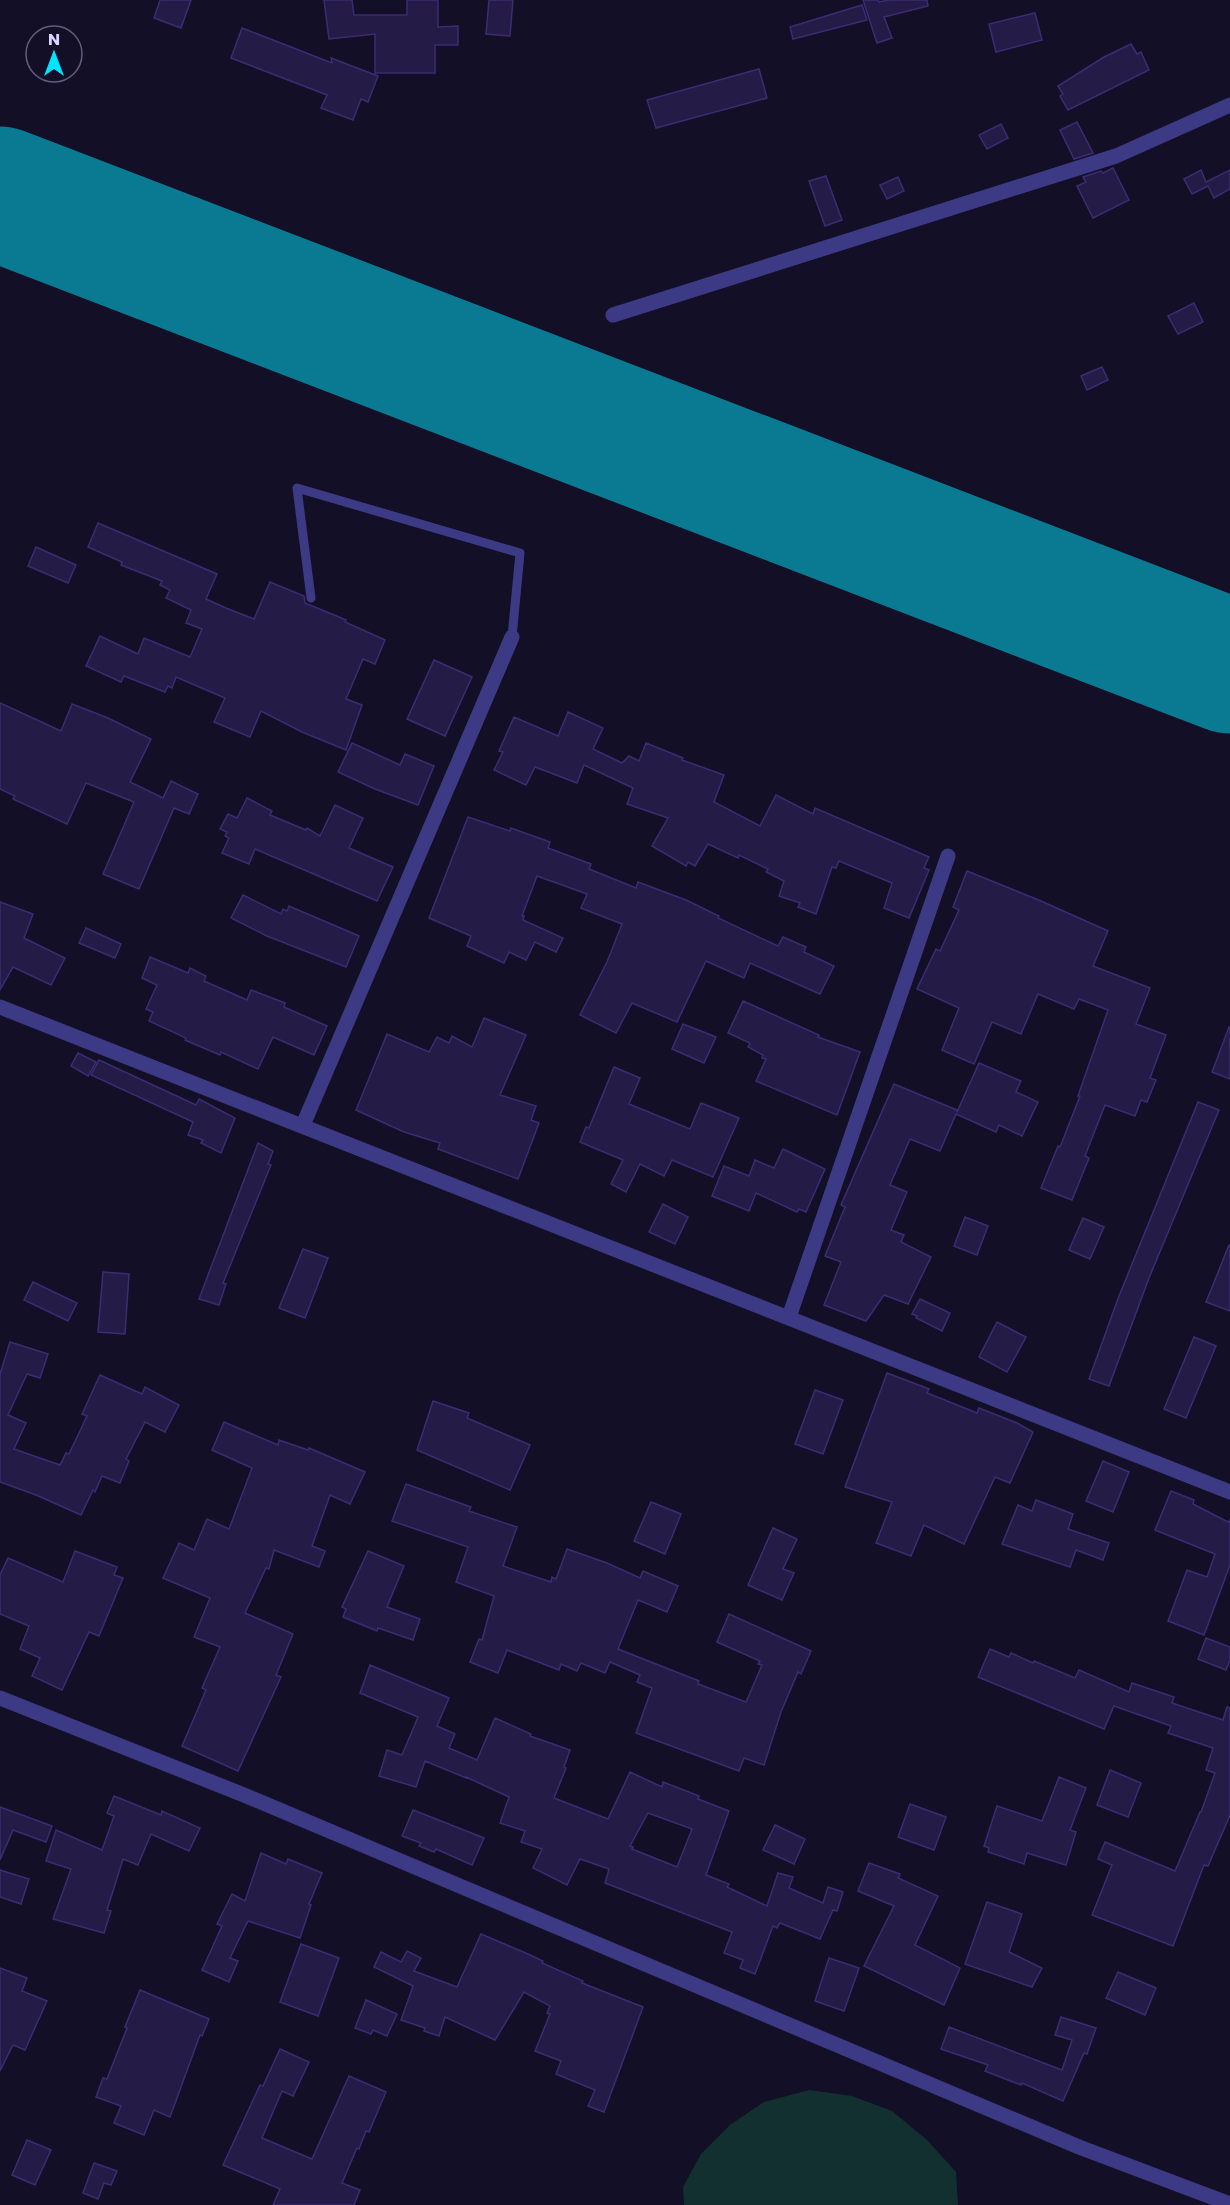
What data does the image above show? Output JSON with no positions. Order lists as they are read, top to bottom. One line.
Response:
{"north":"top"}
